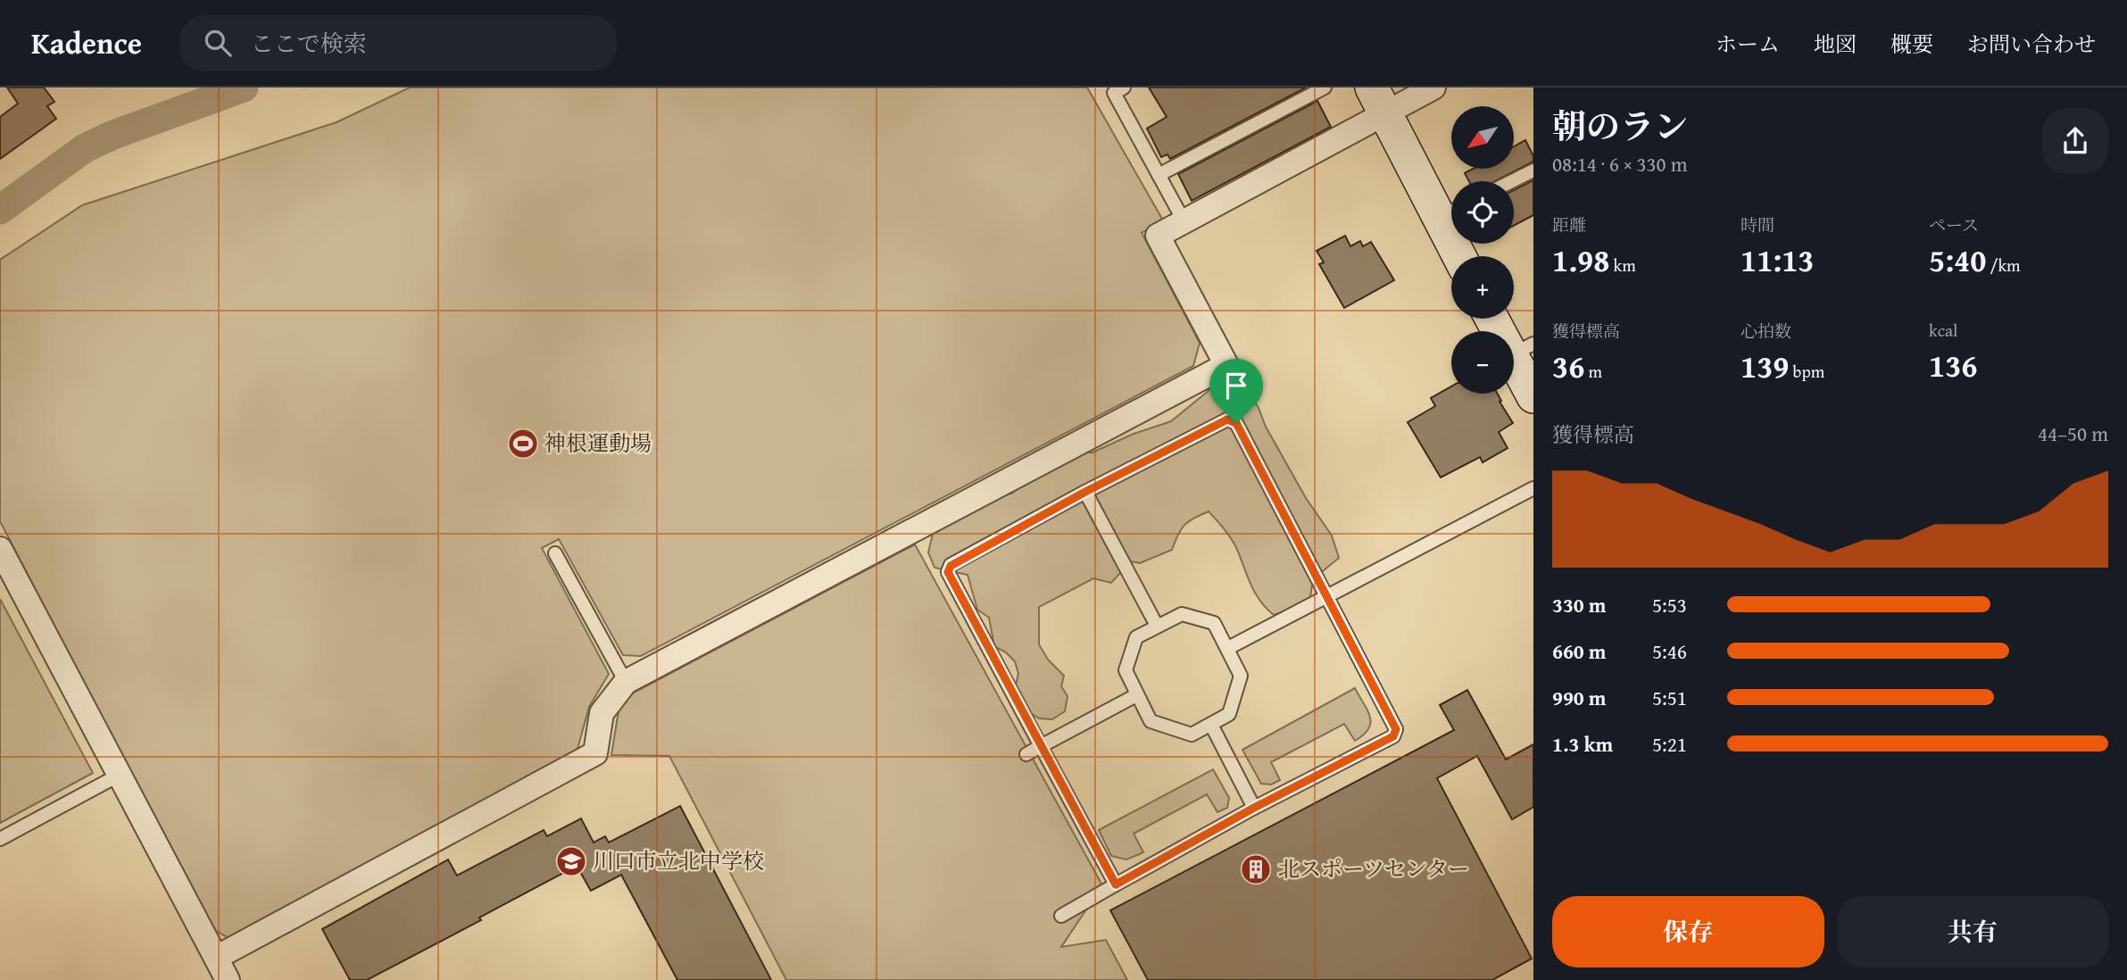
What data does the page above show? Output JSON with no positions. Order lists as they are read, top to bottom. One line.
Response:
{"places":{"sports":["神根運動場"],"school or university":["川口市立北中学校"],"building":["北スポーツセンター"]},"north":"bottom left","page":{"header":"Kadence","search":"ここで検索","nav":["ホーム","地図","概要","お問い合わせ"],"heading":["朝のラン","08:14 · 6 × 330 m"],"map_buttons":["+","−"],"stats":[["距離","1.98 km"],["時間","11:13"],["ペース","5:40 /km"],["獲得標高","36 m"],["心拍数","139 bpm"],["kcal","136"]],"chart":["獲得標高","44–50 m"],"list":[{"name":"330 m","note":"5:53"},{"name":"660 m","note":"5:46"},{"name":"990 m","note":"5:51"},{"name":"1.3 km","note":"5:21"}],"buttons":["保存","共有"]}}
